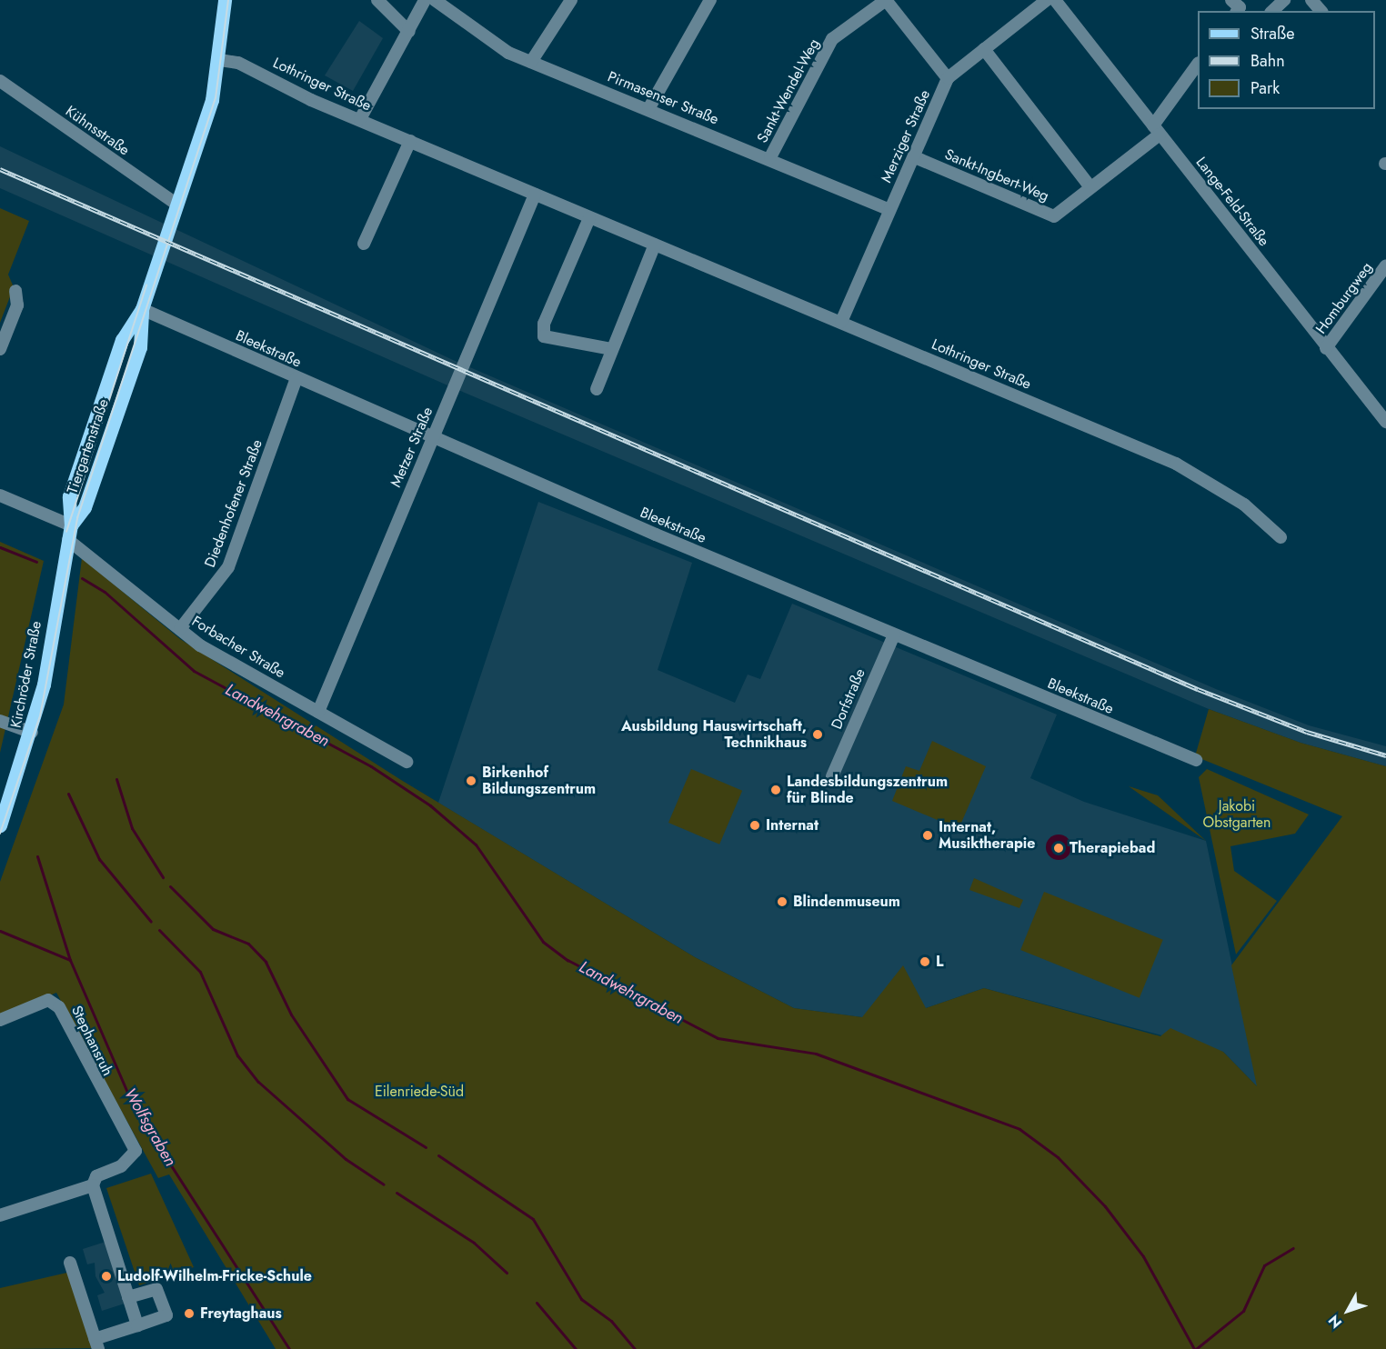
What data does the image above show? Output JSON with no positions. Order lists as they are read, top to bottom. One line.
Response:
{"streets":{"main road":["Tiergartenstraße","Kirchröder Straße"],"street":["Lothringer Straße","Sankt-Wendel-Weg","Pirmasenser Straße","Kühnsstraße","Merziger Straße","Sankt-Ingbert-Weg","Lange-Feld-Straße","Homburgweg","Bleekstraße","Metzer Straße","Diedenhofener Straße","Forbacher Straße","Dorfstraße","Stephansruh"]},"crossings":[["Lothringer Straße","Merziger Straße"],["Lothringer Straße","Tiergartenstraße"],["Lothringer Straße","Metzer Straße"],["Sankt-Wendel-Weg","Pirmasenser Straße"],["Pirmasenser Straße","Merziger Straße"],["Kühnsstraße","Tiergartenstraße"],["Merziger Straße","Sankt-Ingbert-Weg"],["Sankt-Ingbert-Weg","Lange-Feld-Straße"],["Lange-Feld-Straße","Homburgweg"],["Bleekstraße","Tiergartenstraße"],["Bleekstraße","Metzer Straße"],["Bleekstraße","Diedenhofener Straße"],["Bleekstraße","Dorfstraße"],["Tiergartenstraße","Kirchröder Straße"],["Metzer Straße","Forbacher Straße"],["Diedenhofener Straße","Forbacher Straße"],["Forbacher Straße","Kirchröder Straße"]],"water":["Landwehrgraben","Wolfsgraben"],"parks":["Jakobi Obstgarten","Eilenriede-Süd"],"places":["Ausbildung Hauswirtschaft, Technikhaus","Birkenhof Bildungszentrum","Landesbildungszentrum für Blinde","Internat","Internat, Musiktherapie","Therapiebad","Blindenmuseum","L","Ludolf-Wilhelm-Fricke-Schule","Freytaghaus"],"legend":["Straße","Bahn","Park"],"north":"bottom left"}
